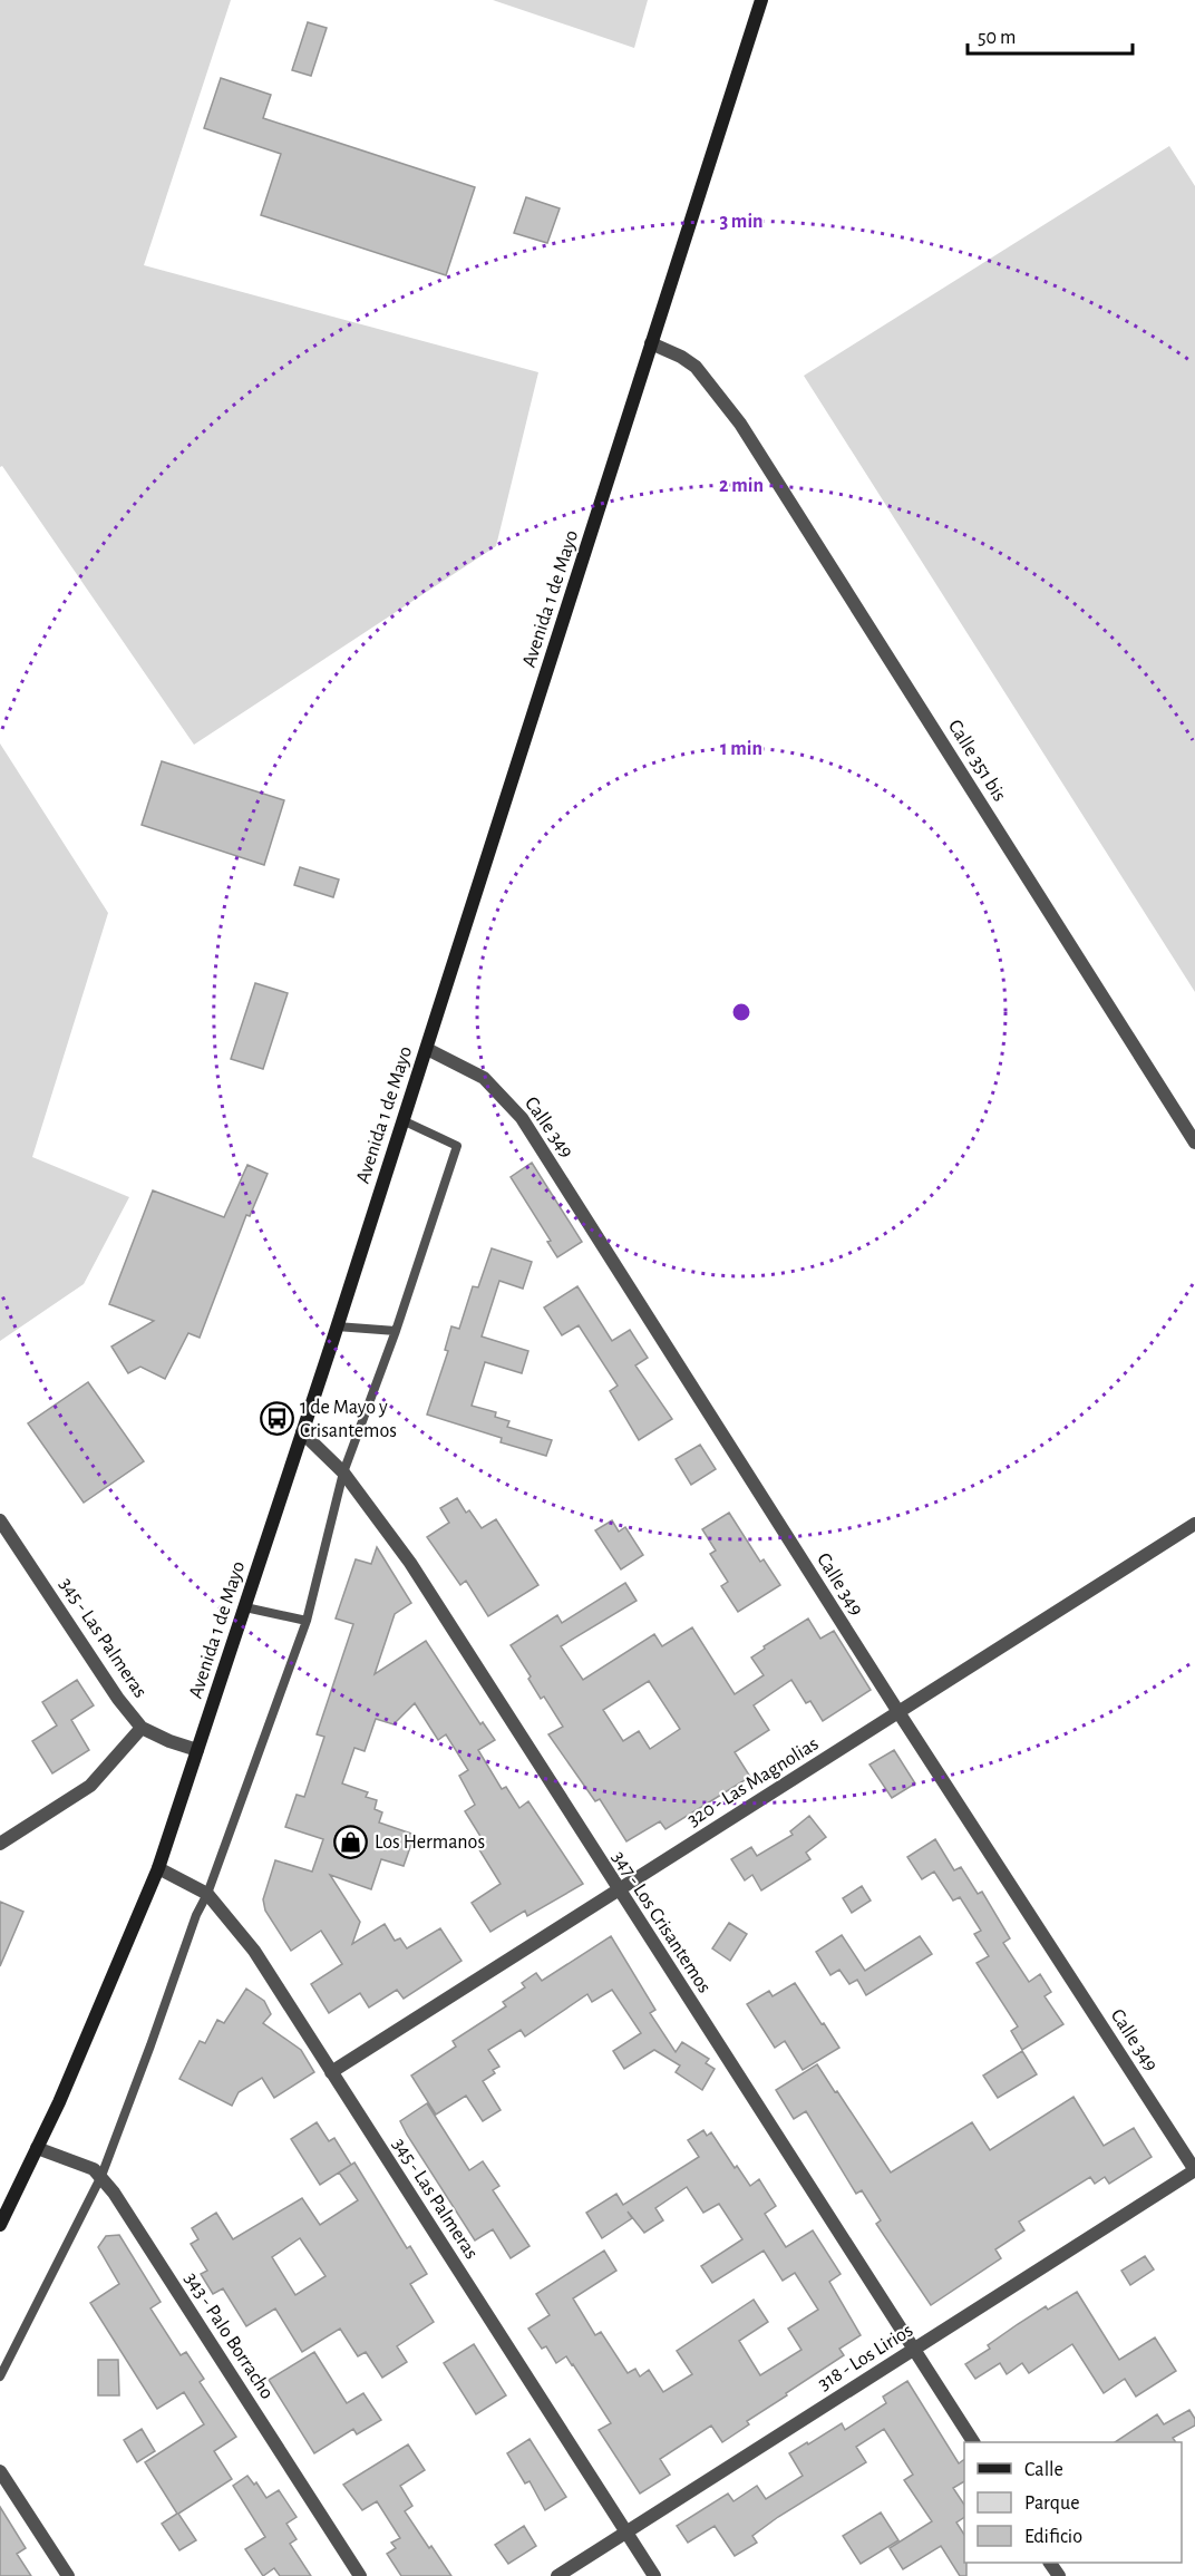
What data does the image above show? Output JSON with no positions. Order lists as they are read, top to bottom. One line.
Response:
{"streets":{"main road":["Avenida 1 de Mayo"],"street":["Calle 351 bis","Calle 349","345 - Las Palmeras","320 - Las Magnolias","347 - Los Crisantemos","343 - Palo Borracho","318 - Los Lirios"]},"crossings":[["Avenida 1 de Mayo","Calle 351 bis"],["Avenida 1 de Mayo","Calle 349"],["Avenida 1 de Mayo","345 - Las Palmeras"],["Avenida 1 de Mayo","347 - Los Crisantemos"],["Calle 349","320 - Las Magnolias"],["Calle 349","318 - Los Lirios"],["345 - Las Palmeras","320 - Las Magnolias"],["345 - Las Palmeras","318 - Los Lirios"],["320 - Las Magnolias","347 - Los Crisantemos"],["347 - Los Crisantemos","318 - Los Lirios"]],"places":{"bus stop":["1 de Mayo y Crisantemos"],"shop":["Los Hermanos"]},"legend":["Calle","Parque","Edificio"],"scale_bar":"50 m","rings":["3 min","2 min","1 min"]}
